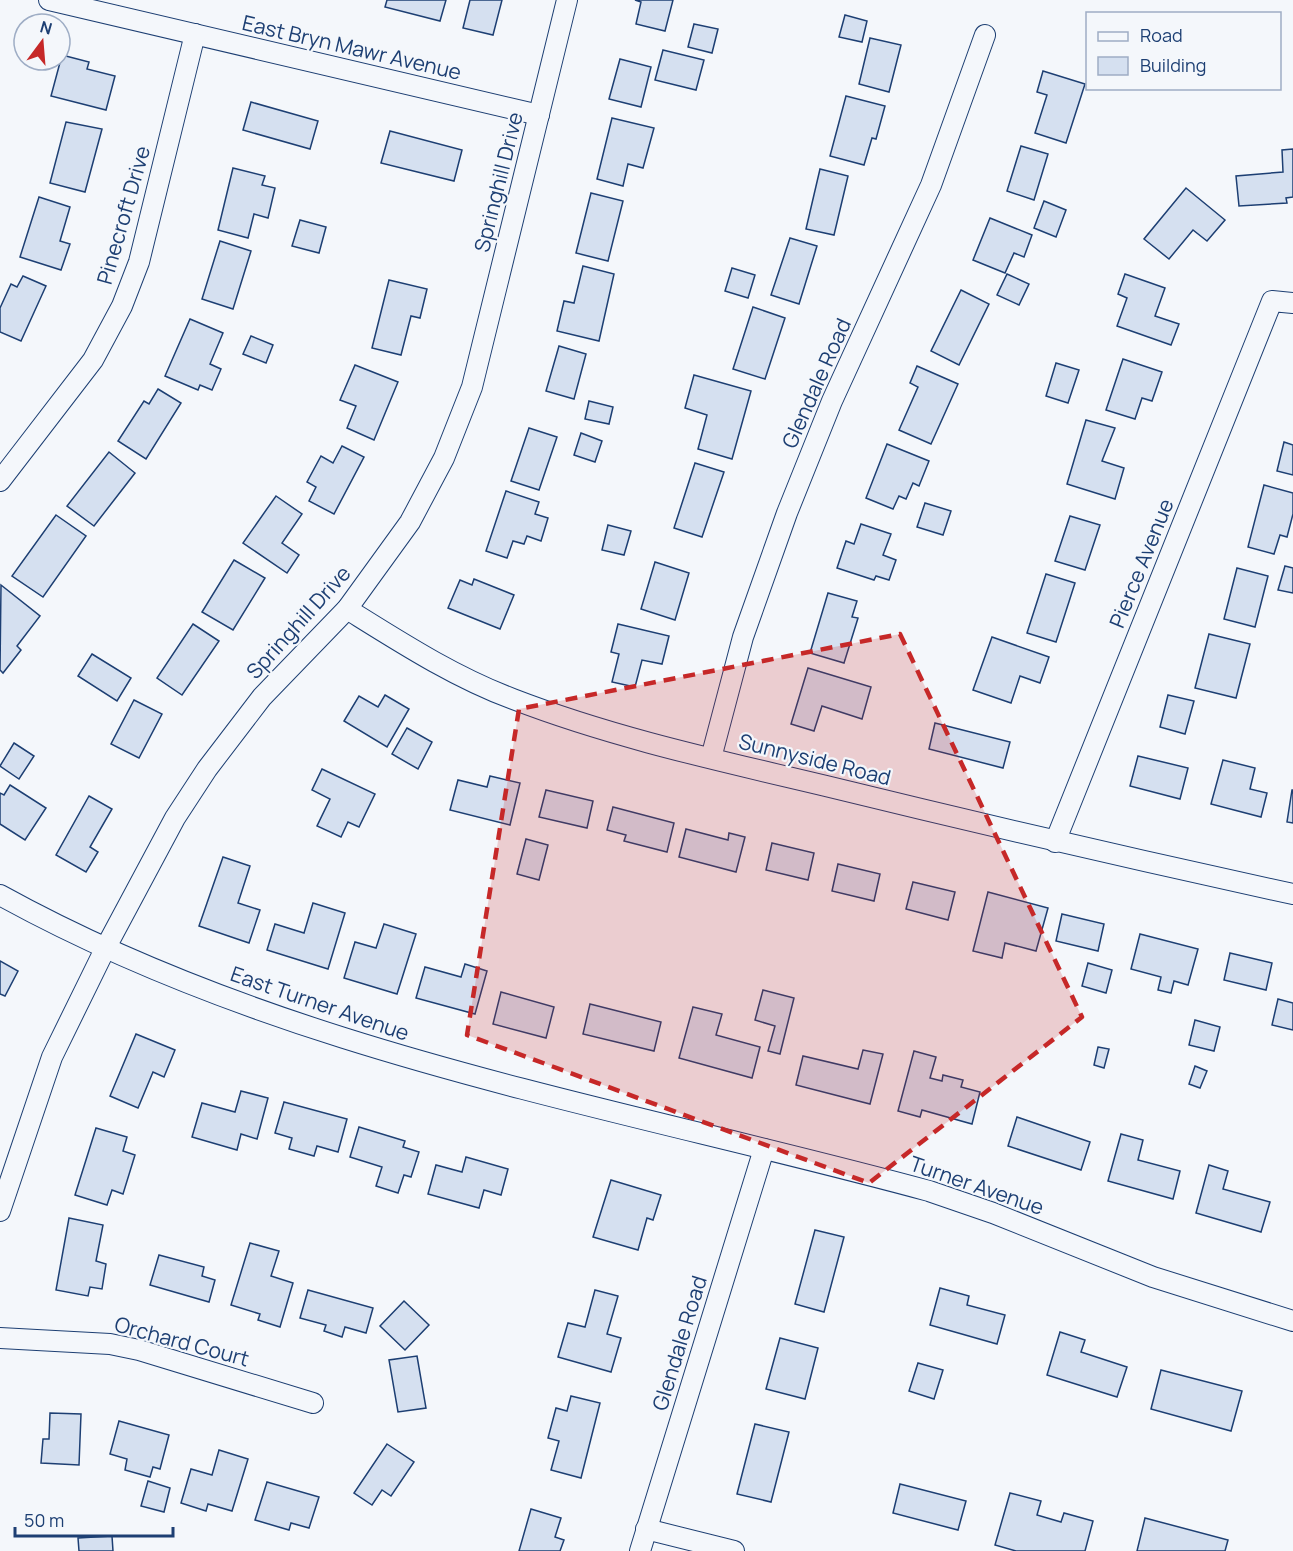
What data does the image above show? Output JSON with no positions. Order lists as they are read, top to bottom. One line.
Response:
{"streets":{"street":["East Bryn Mawr Avenue","Springhill Drive","Pinecroft Drive","Glendale Road","Pierce Avenue","Sunnyside Road","East Turner Avenue","Turner Avenue","Orchard Court"]},"crossings":[["East Bryn Mawr Avenue","Springhill Drive"],["East Bryn Mawr Avenue","Pinecroft Drive"],["Springhill Drive","Sunnyside Road"],["Springhill Drive","East Turner Avenue"],["Glendale Road","Sunnyside Road"],["Glendale Road","Turner Avenue"],["Pierce Avenue","Sunnyside Road"],["East Turner Avenue","Turner Avenue"]],"legend":["Road","Building"],"scale_bar":"50 m","north":"top"}
